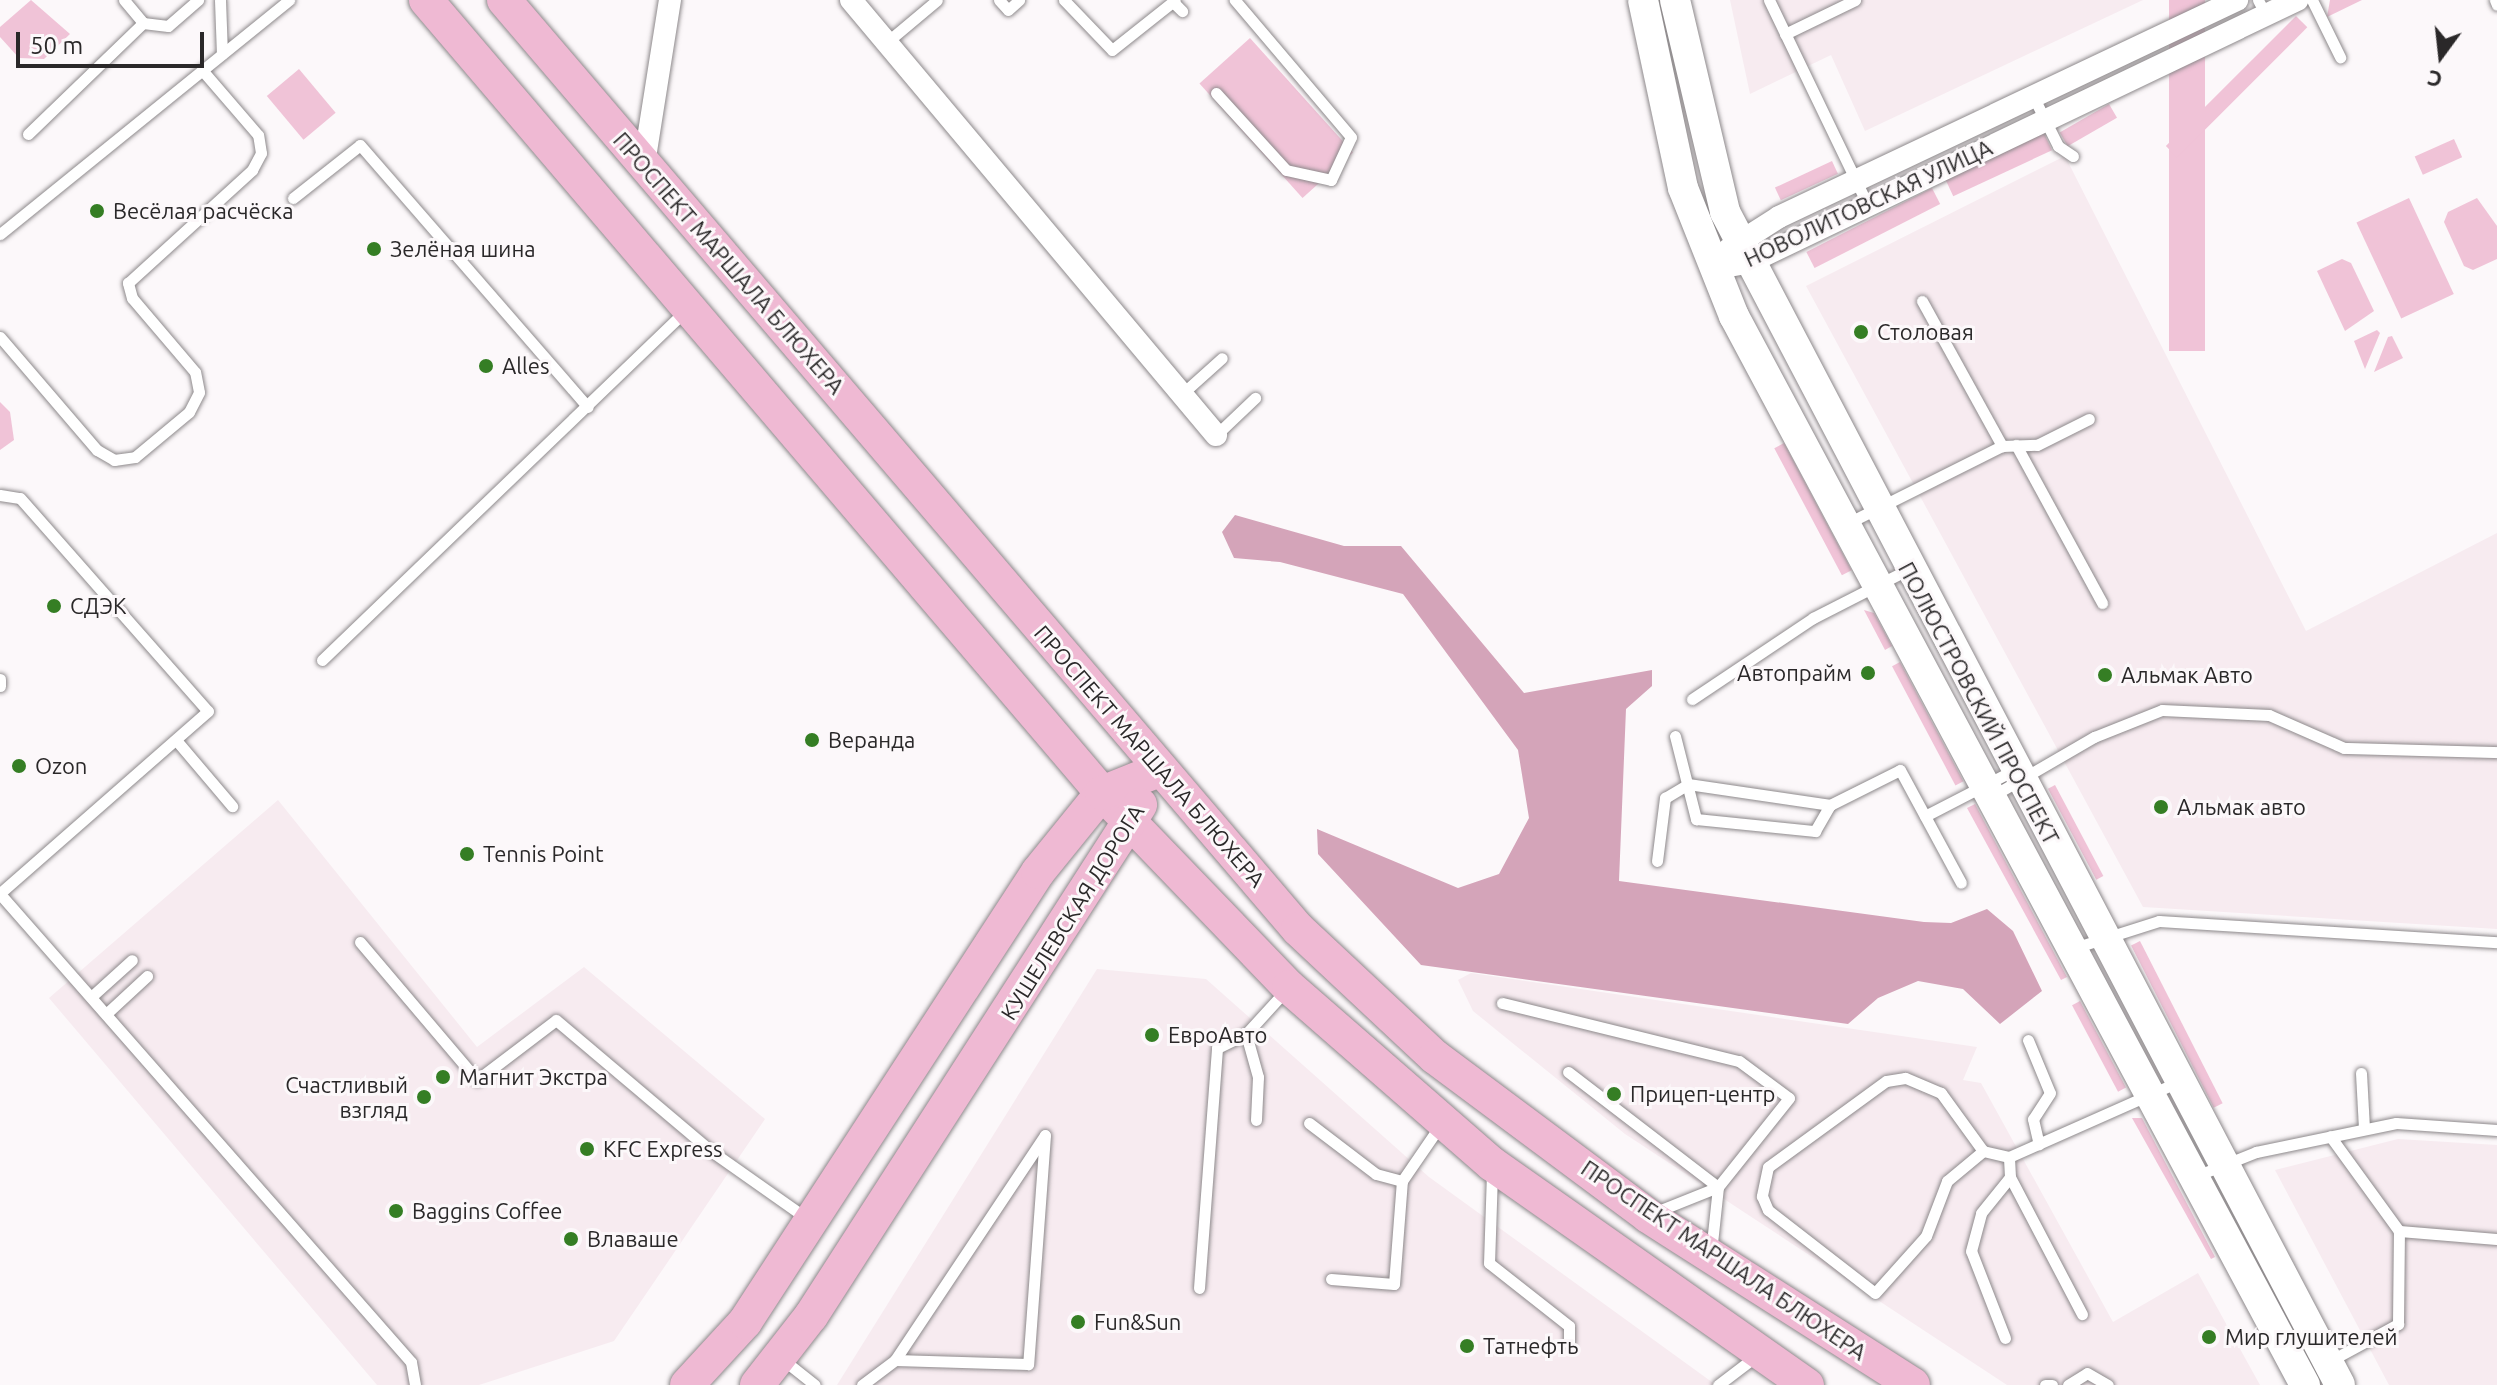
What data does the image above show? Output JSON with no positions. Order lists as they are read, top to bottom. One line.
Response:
{"streets":{"main road":["ПРОСПЕКТ МАРШАЛА БЛЮХЕРА","ПОЛЮСТРОВСКИЙ ПРОСПЕКТ","КУШЕЛЕВСКАЯ ДОРОГА"],"street":["НОВОЛИТОВСКАЯ УЛИЦА"]},"crossings":[["НОВОЛИТОВСКАЯ УЛИЦА","ПОЛЮСТРОВСКИЙ ПРОСПЕКТ"],["ПРОСПЕКТ МАРШАЛА БЛЮХЕРА","КУШЕЛЕВСКАЯ ДОРОГА"]],"places":["Весёлая расчёска","Зелёная шина","Столовая","Alles","СДЭК","Автопрайм","Альмак Авто","Веранда","Ozon","Альмак авто","Tennis Point","ЕвроАвто","Магнит Экстра","Прицеп-центр","Счастливый взгляд","KFC Express","Baggins Coffee","Влаваше","Fun&Sun","Мир глушителей","Татнефть"],"scale_bar":"50 m","north":"bottom"}
